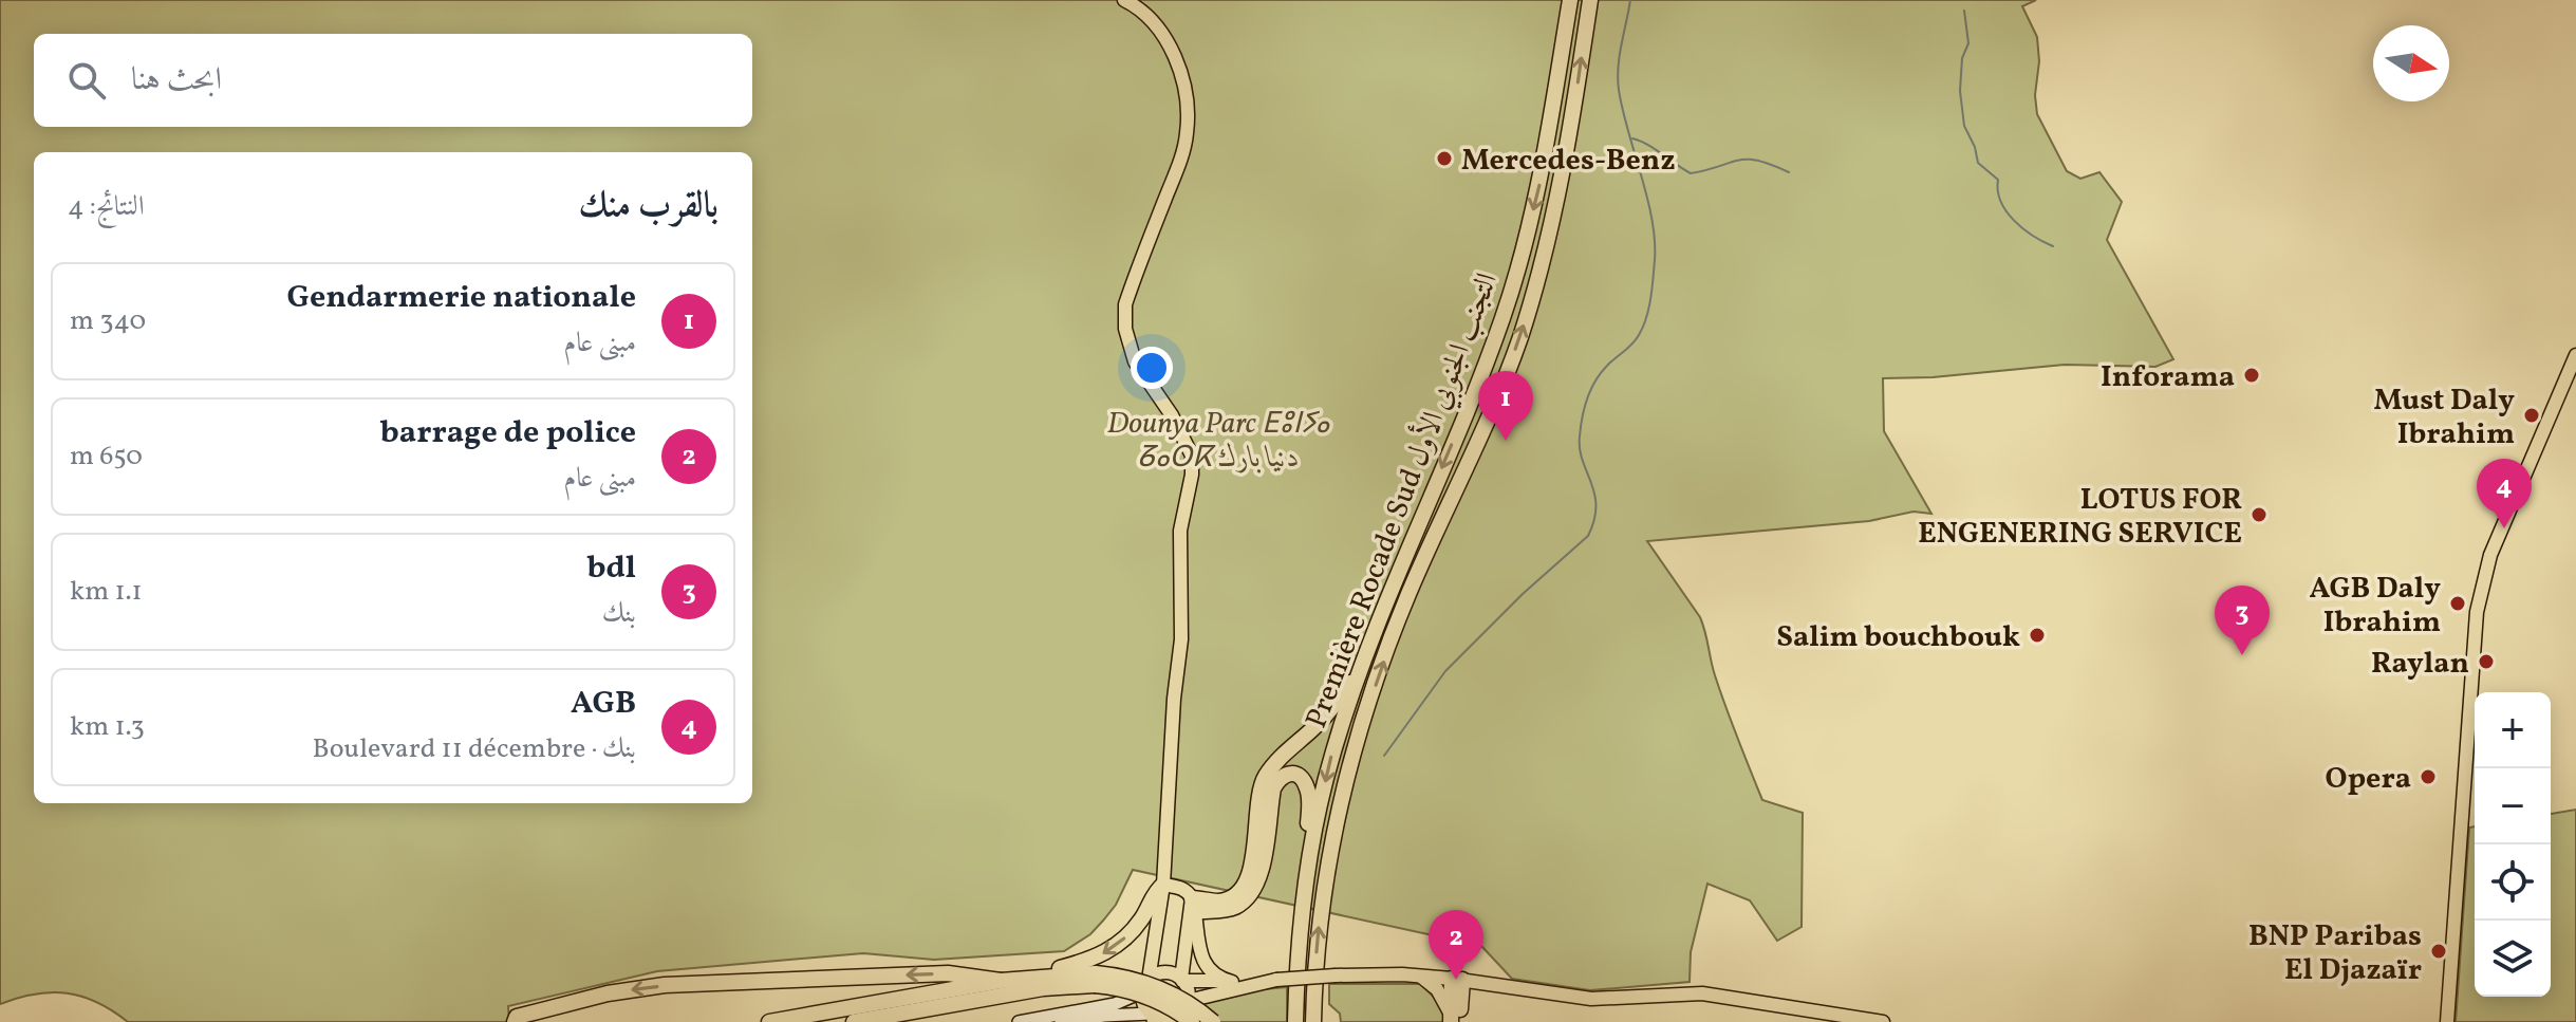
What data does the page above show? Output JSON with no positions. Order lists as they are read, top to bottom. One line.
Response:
{"streets":{"highway":["Première Rocade Sud التجنب الجنوبي الأول"]},"parks":["Dounya Parc ⴹⵓⵏⵢⴰ ⵒⴰⵔⴽ دنيا بارك"],"places":["Mercedes-Benz","Inforama","Must Daly Ibrahim","LOTUS FOR ENGENERING SERVICE","AGB Daly Ibrahim","Salim bouchbouk","Raylan","Opera","BNP Paribas El Djazaïr"],"north":"right","page":{"search":"ابحث هنا","heading":["بالقرب منك","النتائج: 4"],"list":[{"mark":"1","name":"Gendarmerie nationale","note":"مبنى عام","value":"340 m"},{"mark":"2","name":"barrage de police","note":"مبنى عام","value":"650 m"},{"mark":"3","name":"bdl","note":"بنك","value":"1.1 km"},{"mark":"4","name":"AGB","note":"بنك · Boulevard 11 décembre","value":"1.3 km"}],"pins":["1","4","3","2"],"map_buttons":["+","−"]}}
